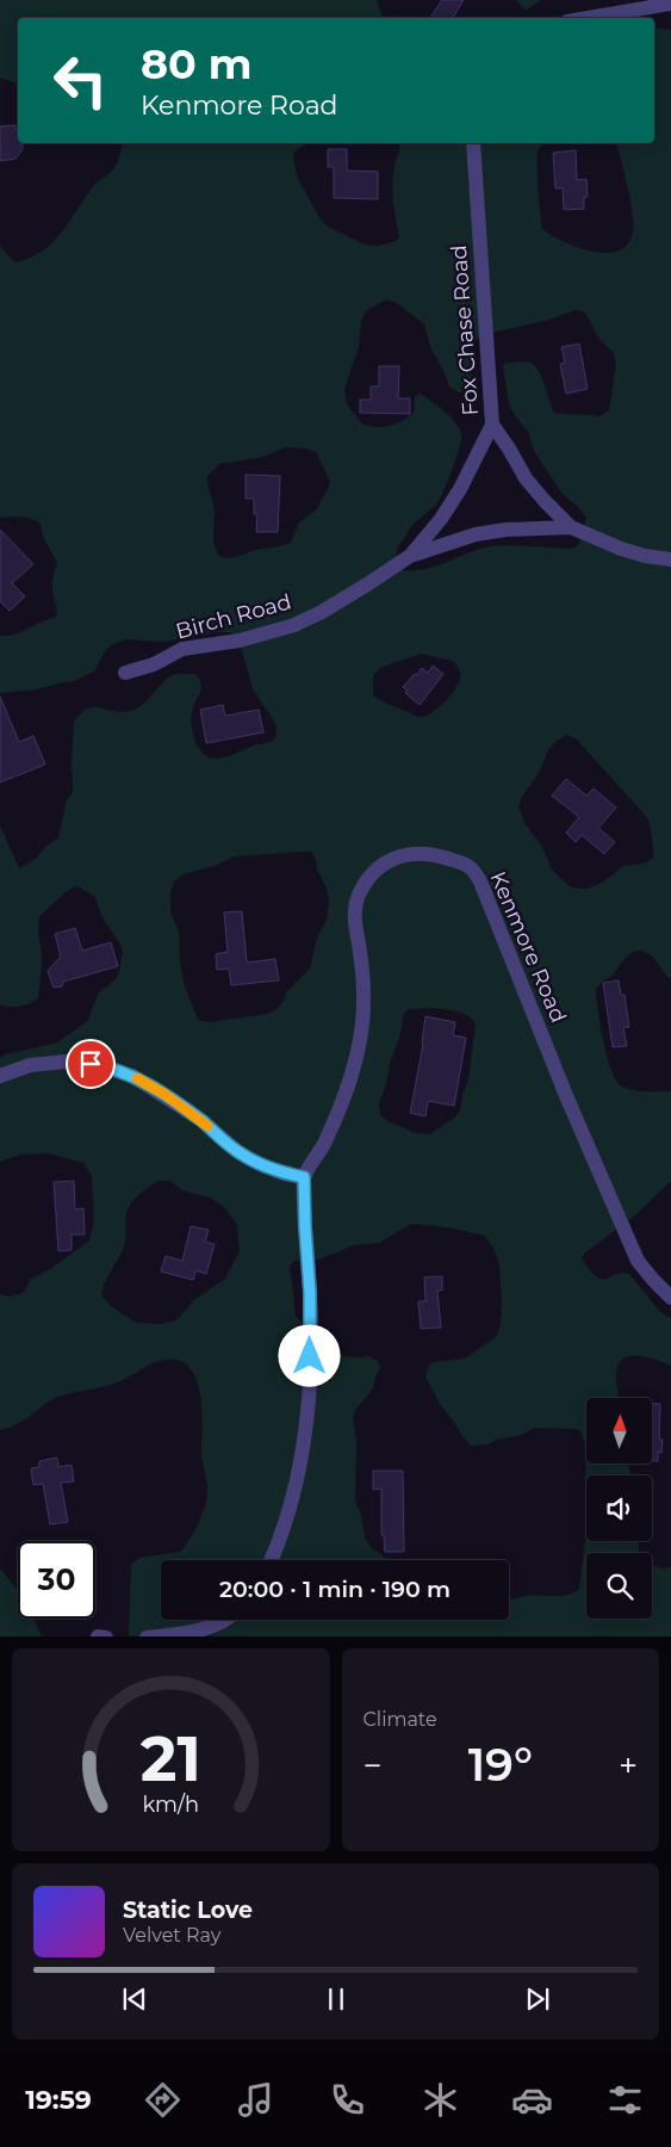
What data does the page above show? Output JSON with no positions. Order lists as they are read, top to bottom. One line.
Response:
{"streets":{"street":["Fox Chase Road","Birch Road","Kenmore Road"]},"crossings":[["Fox Chase Road","Birch Road"]],"north":"top","page":{"turn":["80 m","Kenmore Road"],"limit":"30","trip":"20:00 · 1 min · 190 m","tile":"Climate","heat":["−","19°","+"],"song":["Static Love","Velvet Ray"],"tabs":"19:59","gauge":["21","km/h"]}}
